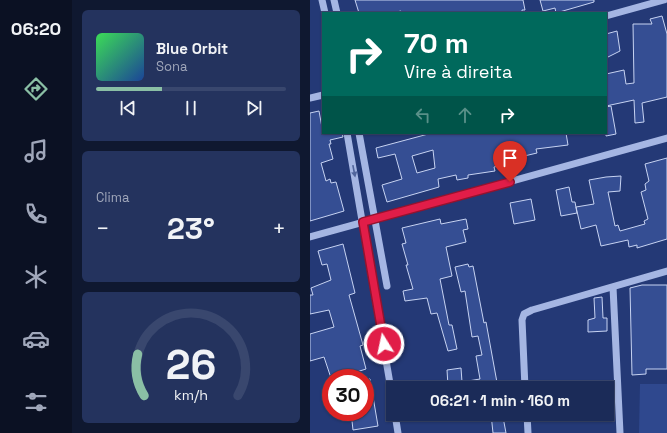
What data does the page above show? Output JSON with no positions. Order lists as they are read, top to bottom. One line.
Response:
{"page":{"tabs":"06:20","turn":["70 m","Vire à direita"],"song":["Blue Orbit","Sona"],"tile":"Clima","heat":["−","23°","+"],"limit":"30","trip":"06:21 · 1 min · 160 m","gauge":["26","km/h"]}}
